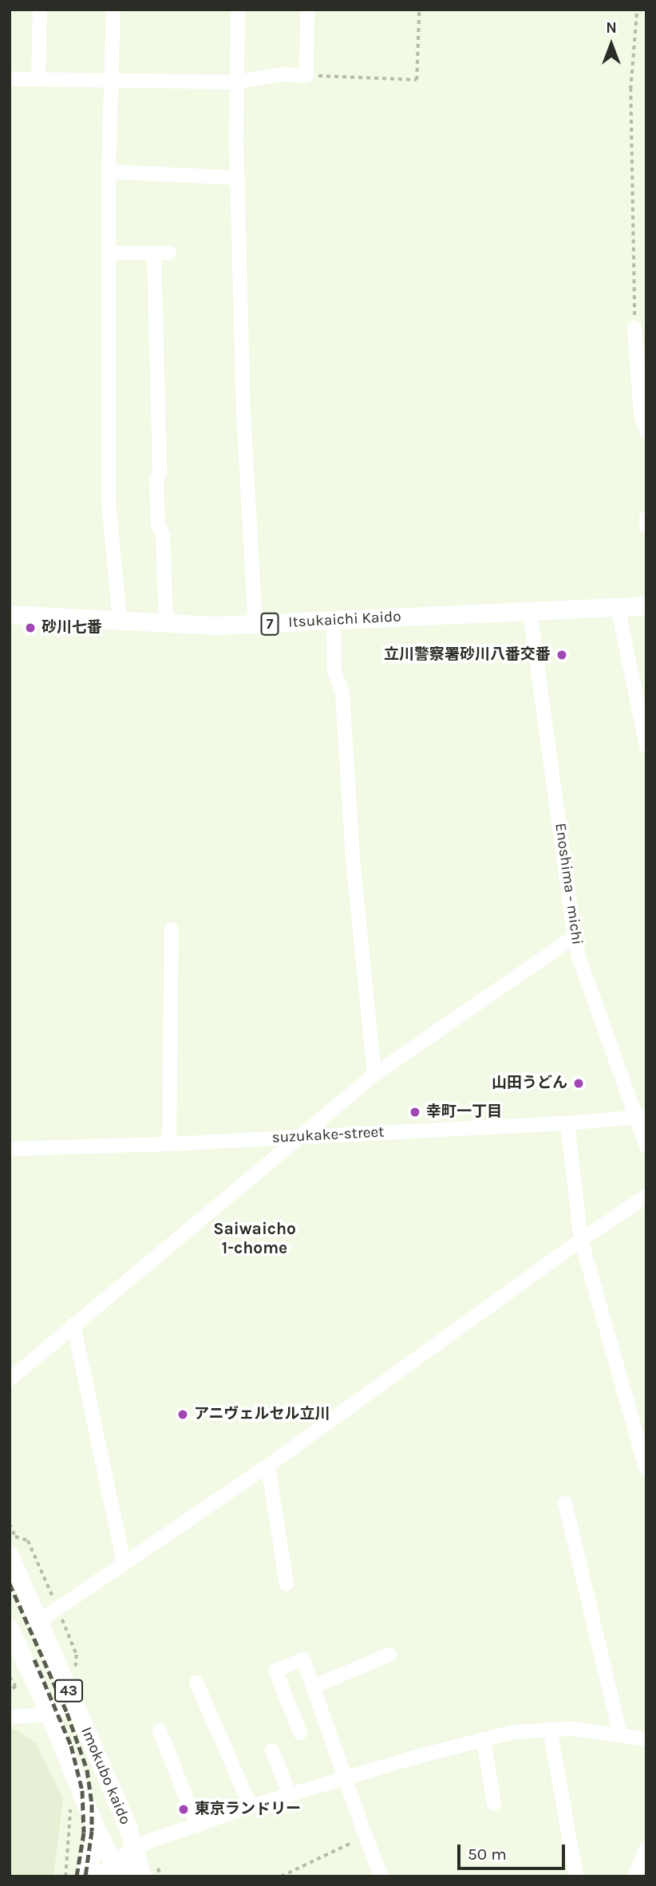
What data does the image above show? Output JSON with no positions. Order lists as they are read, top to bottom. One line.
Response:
{"streets":{"main road":["Itsukaichi Kaido","7","43","Imokubo kaido"],"street":["Enoshima - michi","suzukake-street"]},"crossings":[["Itsukaichi Kaido","Enoshima - michi"],["Enoshima - michi","suzukake-street"],["43","Imokubo kaido"]],"districts":["Saiwaicho 1-chome"],"places":["砂川七番","立川警察署砂川八番交番","山田うどん","幸町一丁目","アニヴェルセル立川","東京ランドリー"],"scale_bar":"50 m","north":"top"}
